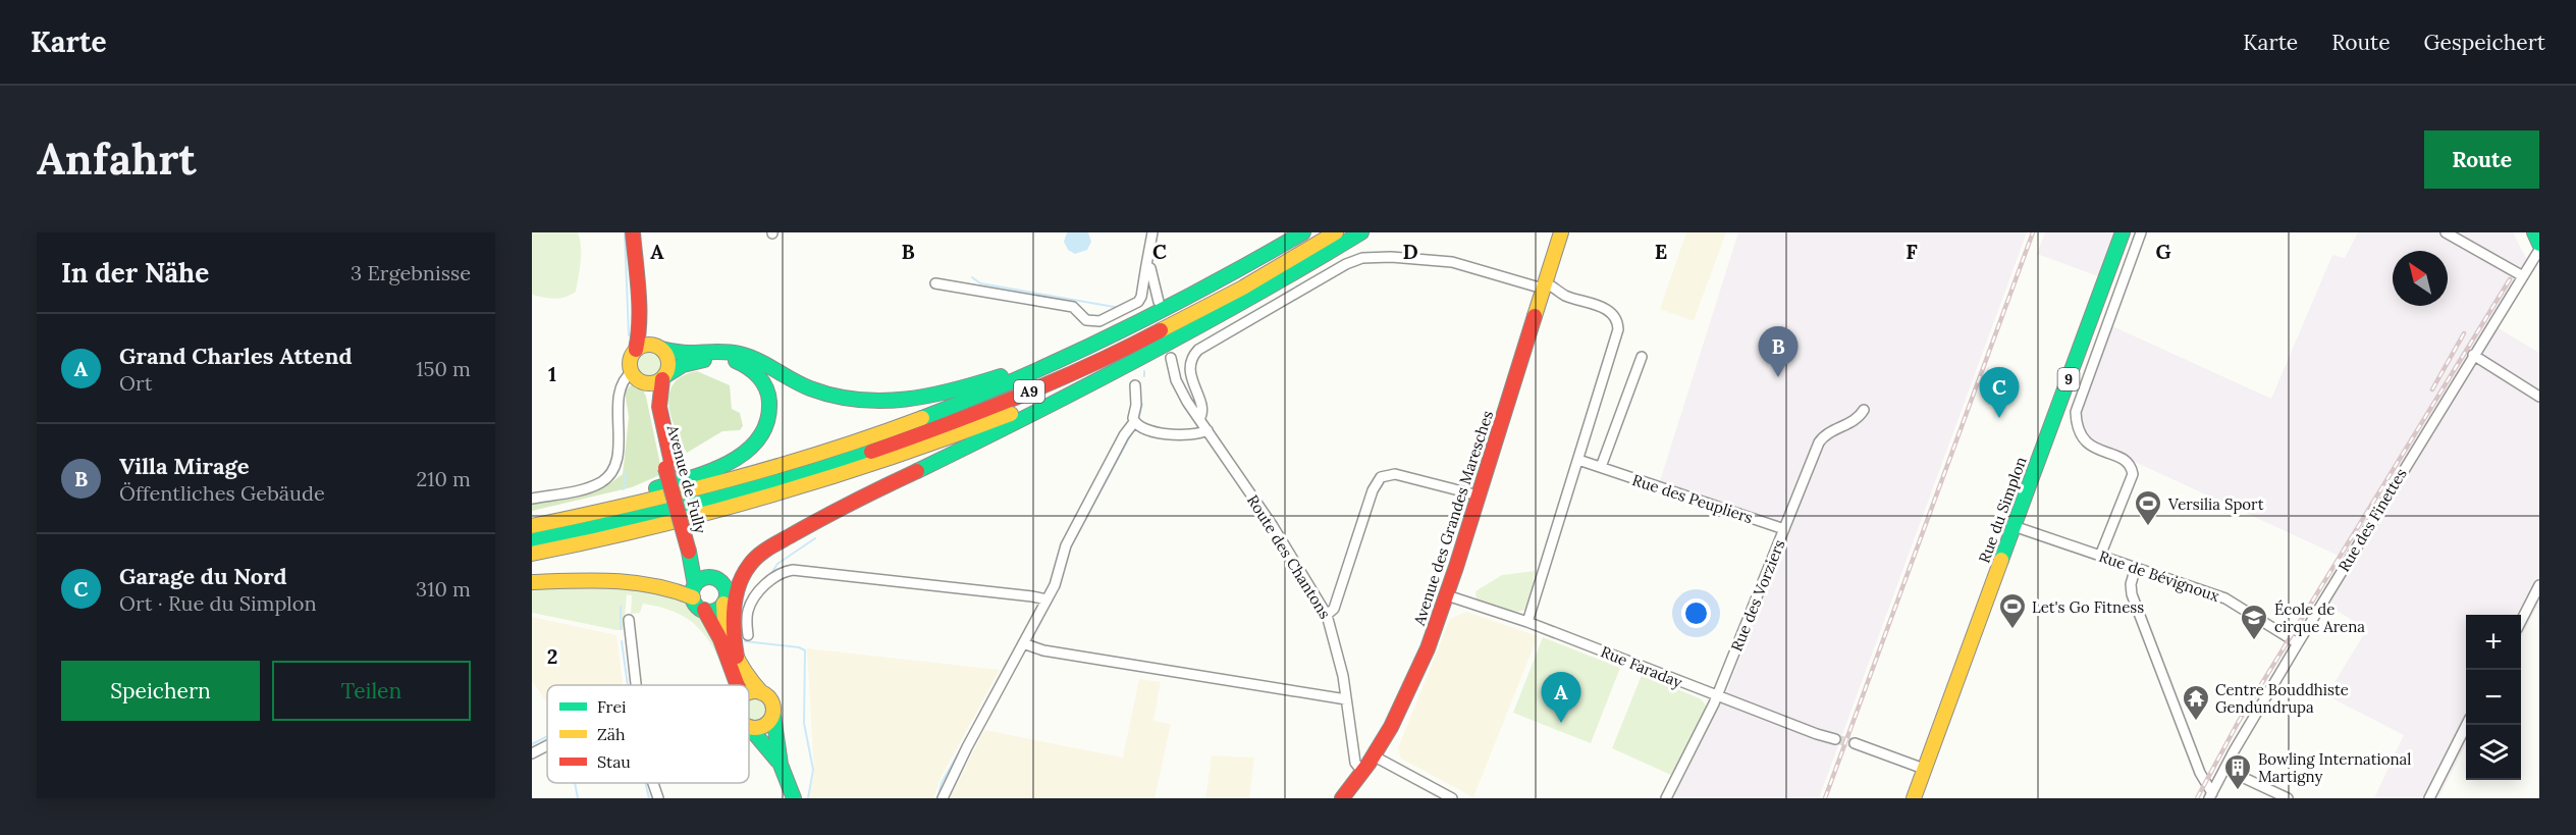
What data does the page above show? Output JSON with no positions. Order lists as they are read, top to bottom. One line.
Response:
{"streets":{"main road":["9","A9","Avenue de Fully","Rue du Simplon","Avenue des Grandes Maresches"],"street":["Rue des Peupliers","Rue des Finettes","Route des Chantons","Rue de Bévignoux","Rue des Vorziers","Rue Faraday"]},"crossings":[["Rue des Peupliers","Rue des Vorziers"],["Rue du Simplon","Rue de Bévignoux"],["Avenue des Grandes Maresches","Route des Chantons"],["Avenue des Grandes Maresches","Rue Faraday"],["Rue des Finettes","Rue de Bévignoux"],["Rue des Vorziers","Rue Faraday"]],"places":{"sports":["Versilia Sport","Let's Go Fitness"],"school or university":["École de cirque Arena"],"temple":["Centre Bouddhiste Gendundrupa"],"building":["Bowling International Martigny"]},"legend":["Frei","Zäh","Stau"],"north":"top left","page":{"header":"Karte","nav":["Karte","Route","Gespeichert"],"buttons":["Route",["Speichern","Teilen"]],"title":"Anfahrt","heading":["In der Nähe","3 Ergebnisse"],"list":[{"mark":"A","name":"Grand Charles Attend","note":"Ort","value":"150 m"},{"mark":"B","name":"Villa Mirage","note":"Öffentliches Gebäude","value":"210 m"},{"mark":"C","name":"Garage du Nord","note":"Ort · Rue du Simplon","value":"310 m"}],"pins":["B","C","A"],"map_buttons":["+","−"]},"grid":{"columns":["A","B","C","D","E","F","G"],"rows":["1","2"]}}
